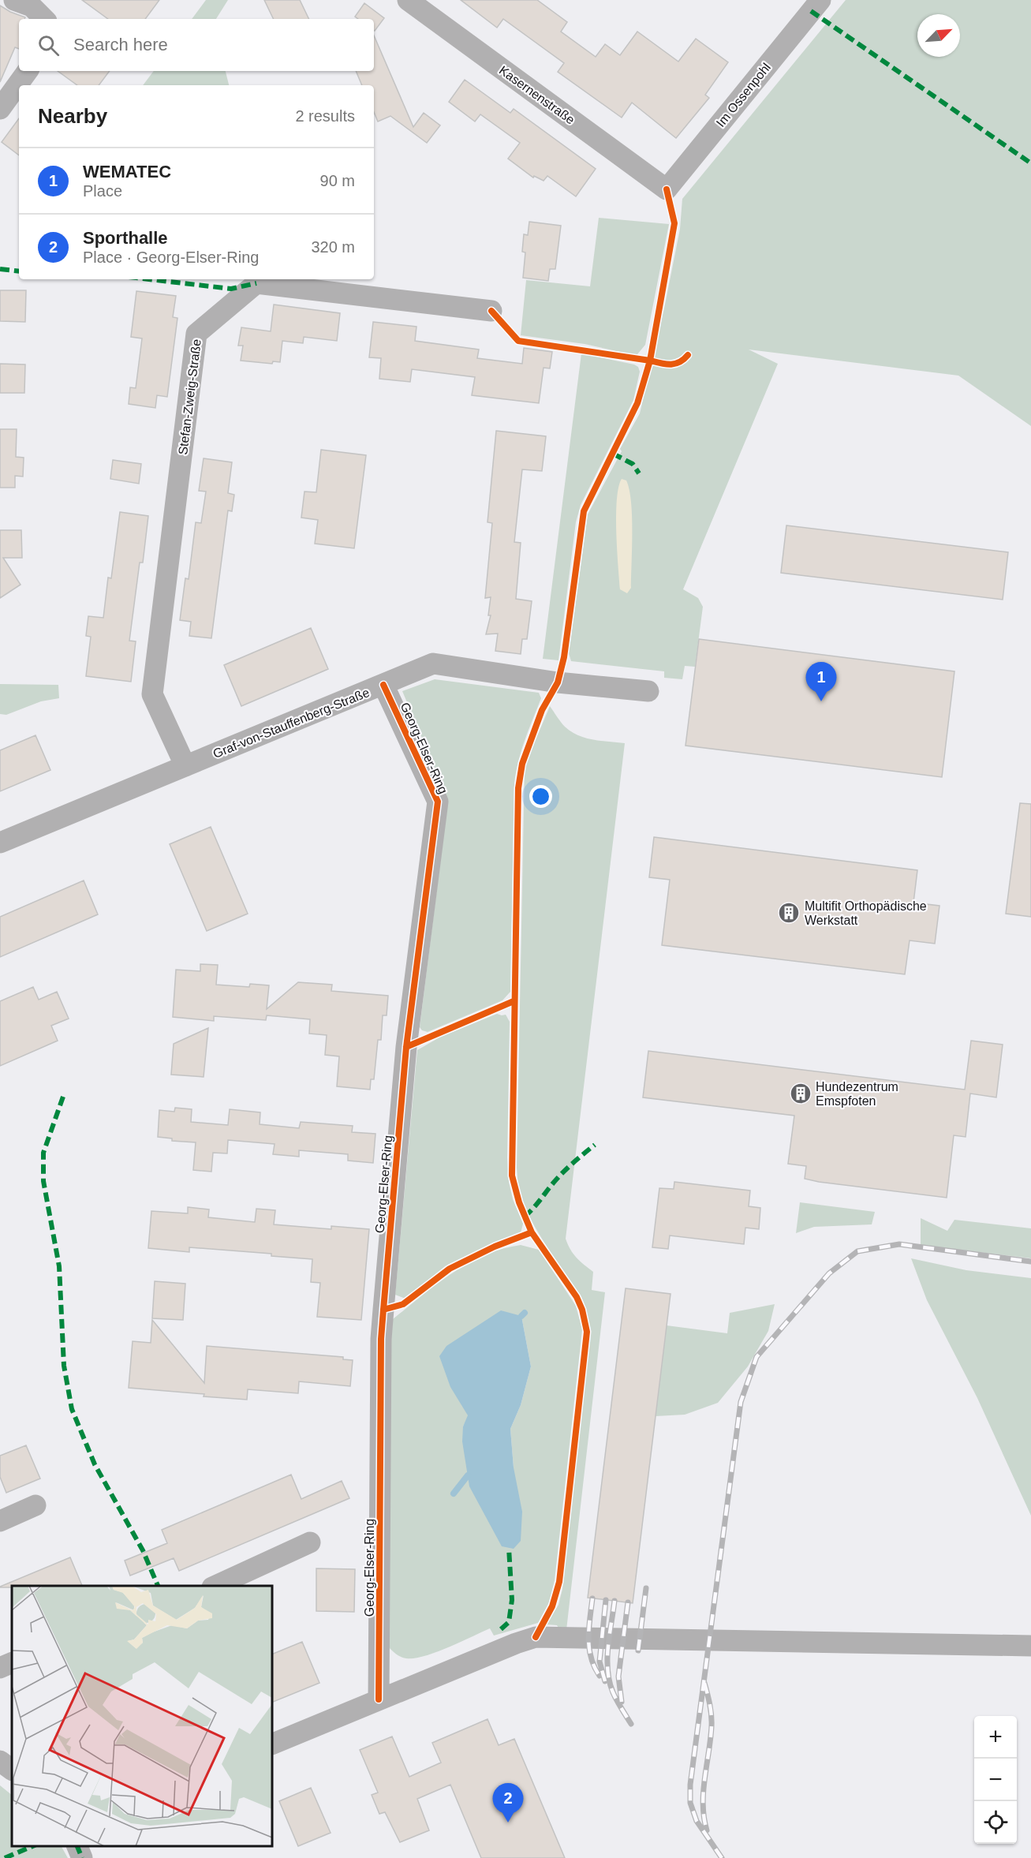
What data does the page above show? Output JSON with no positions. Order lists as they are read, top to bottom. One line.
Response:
{"streets":{"street":["Kasernenstraße","Im Ossenpohl","Stefan-Zweig-Straße","Graf-von-Stauffenberg-Straße","Georg-Elser-Ring"]},"crossings":[["Kasernenstraße","Im Ossenpohl"],["Stefan-Zweig-Straße","Graf-von-Stauffenberg-Straße"],["Graf-von-Stauffenberg-Straße","Georg-Elser-Ring"]],"places":{"building":["Multifit Orthopädische Werkstatt","Hundezentrum Emspfoten"]},"north":"top right","page":{"search":"Search here","heading":["Nearby","2 results"],"list":[{"mark":"1","name":"WEMATEC","note":"Place","value":"90 m"},{"mark":"2","name":"Sporthalle","note":"Place · Georg-Elser-Ring","value":"320 m"}],"pins":["1","2"],"map_buttons":["+","−"]}}
